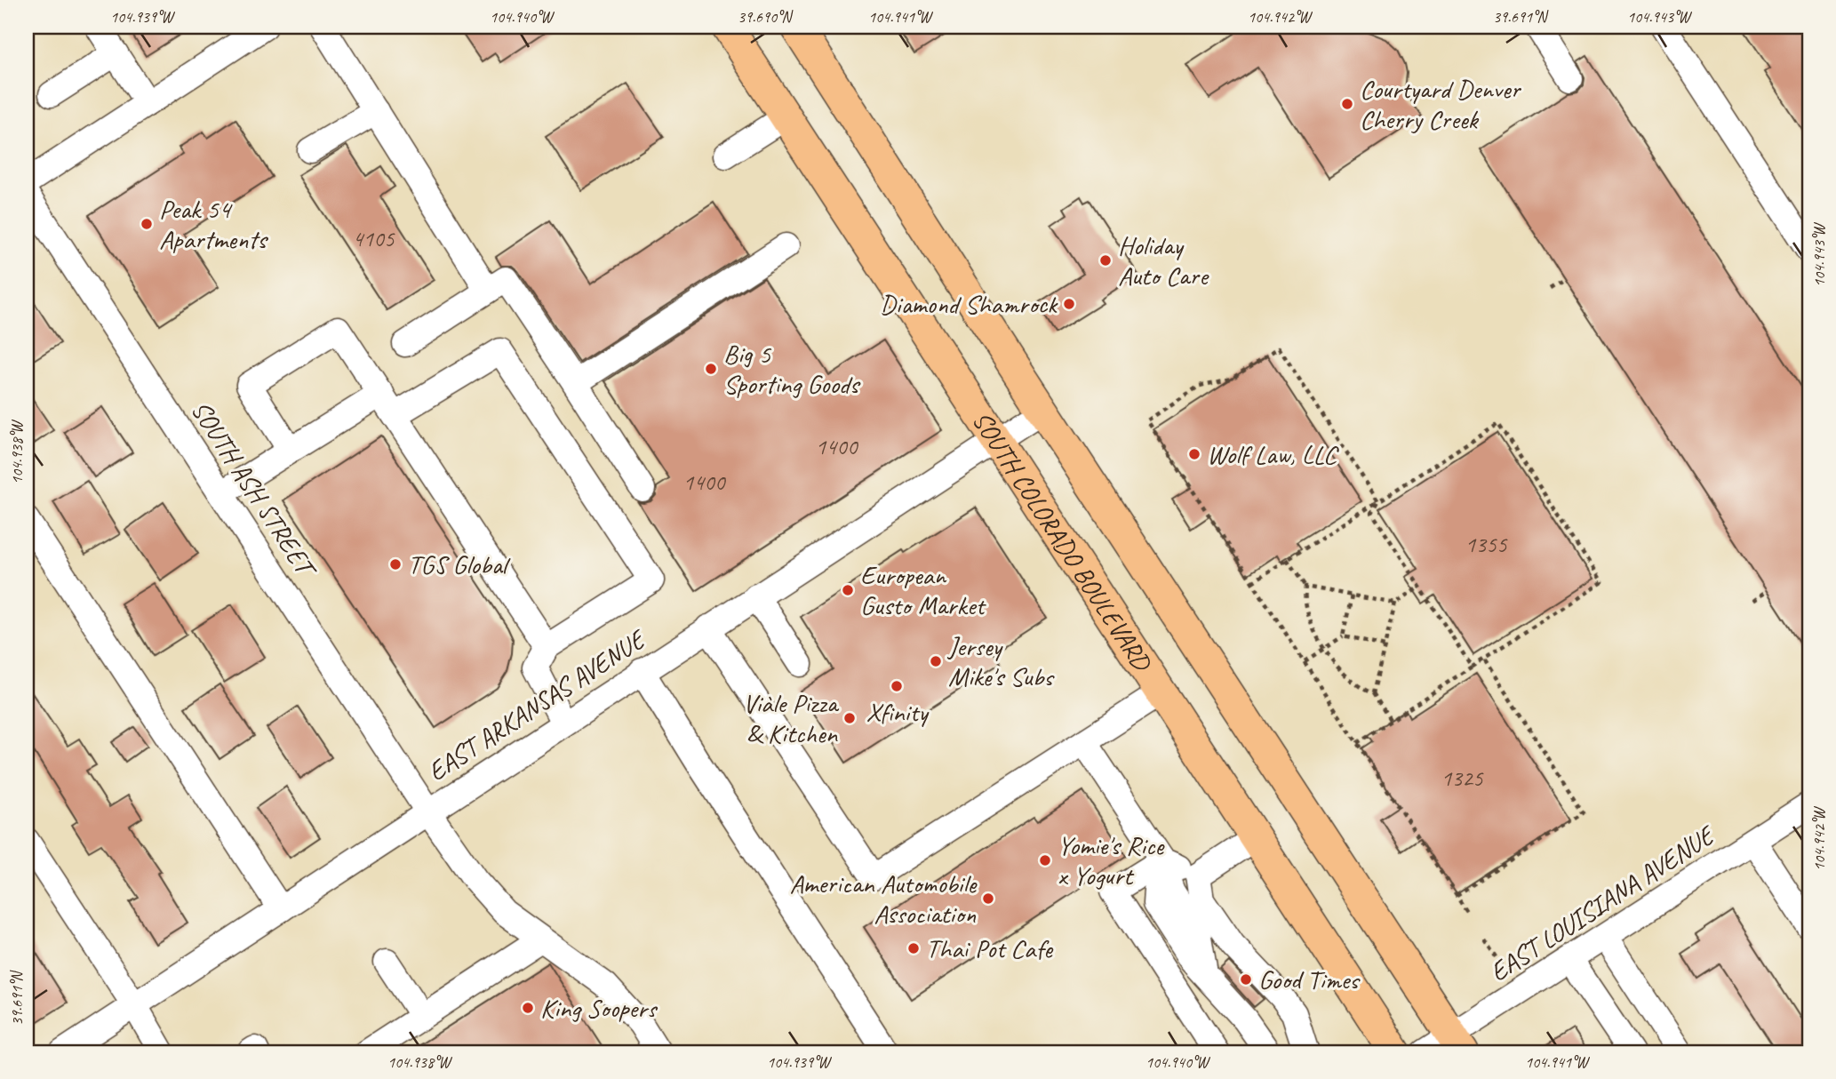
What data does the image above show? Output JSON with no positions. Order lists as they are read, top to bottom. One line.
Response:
{"streets":{"main road":["SOUTH COLORADO BOULEVARD"],"street":["SOUTH ASH STREET","EAST ARKANSAS AVENUE","EAST LOUISIANA AVENUE"]},"crossings":[["SOUTH ASH STREET","EAST ARKANSAS AVENUE"],["SOUTH COLORADO BOULEVARD","EAST ARKANSAS AVENUE"],["SOUTH COLORADO BOULEVARD","EAST LOUISIANA AVENUE"]],"places":["Courtyard Denver Cherry Creek","Peak 54 Apartments","Holiday Auto Care","Diamond Shamrock","Big 5 Sporting Goods","Wolf Law, LLC","TGS Global","European Gusto Market","Jersey Mike's Subs","Xfinity","Viàle Pizza & Kitchen","Yomie's Rice x Yogurt","American Automobile Association","Thai Pot Cafe","Good Times","King Soopers"],"house_numbers":["4105","1400","1400","1355","1325"],"coordinates":["104.939°W","104.940°W","39.690°N","104.941°W","104.942°W","39.691°N","104.943°W","104.938°W"]}
